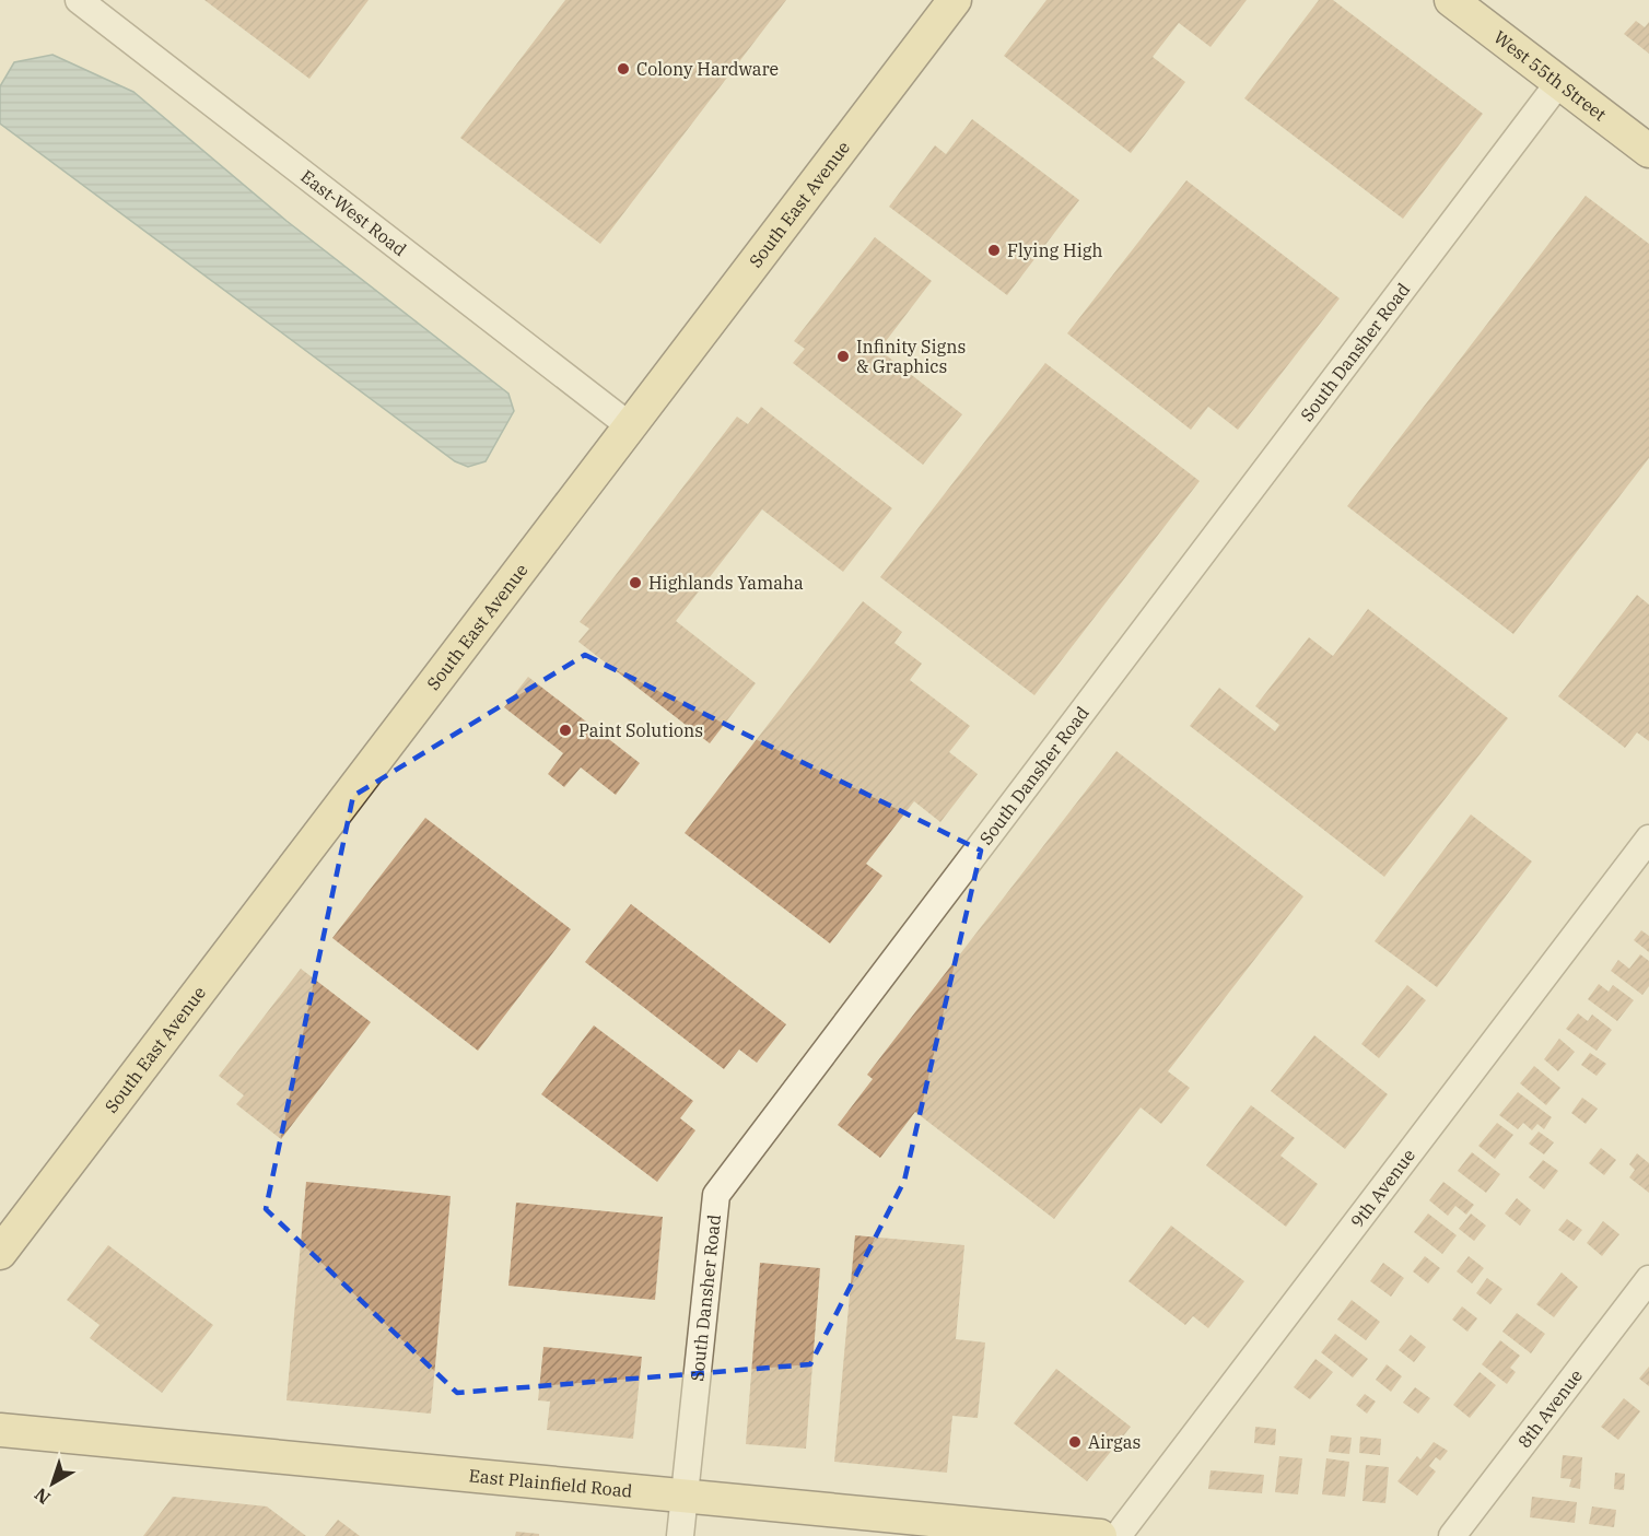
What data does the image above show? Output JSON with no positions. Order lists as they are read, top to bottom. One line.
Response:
{"streets":{"main road":["West 55th Street","South East Avenue","East Plainfield Road"],"street":["East-West Road","South Dansher Road","9th Avenue","8th Avenue"]},"crossings":[["West 55th Street","South Dansher Road"],["South East Avenue","East-West Road"],["South Dansher Road","East Plainfield Road"]],"places":["Colony Hardware","Flying High","Infinity Signs & Graphics","Highlands Yamaha","Paint Solutions","Airgas"],"north":"bottom left"}
